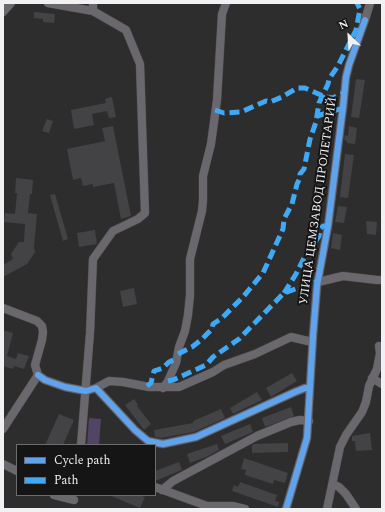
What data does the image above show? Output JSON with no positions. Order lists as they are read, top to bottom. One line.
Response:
{"streets":{"street":["УЛИЦА ЦЕМЗАВОД ПРОЛЕТАРИЙ"]},"legend":["Cycle path","Path"],"north":"top left"}
